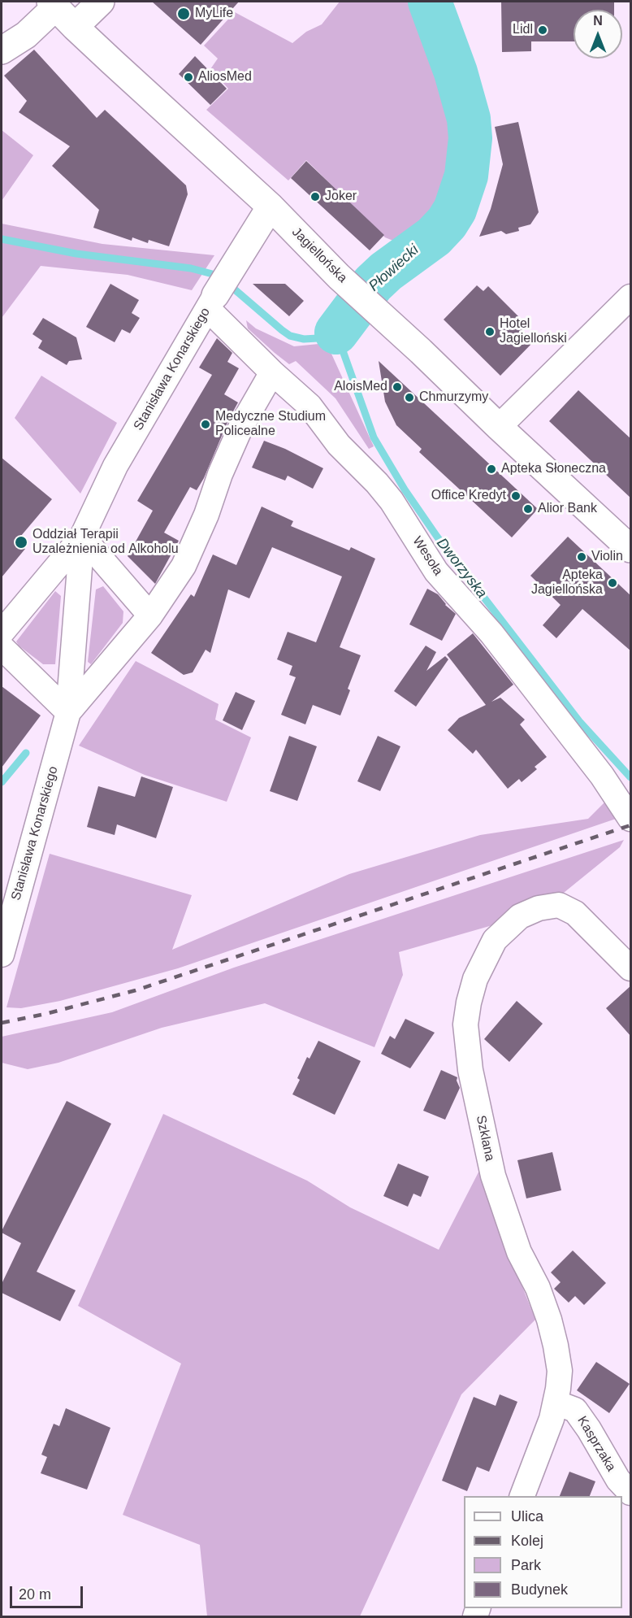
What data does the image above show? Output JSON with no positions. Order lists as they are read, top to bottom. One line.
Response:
{"streets":{"street":["Jagiellońska","Stanisława Konarskiego","Wesoła","Szklana","Kasprzaka"]},"crossings":[["Jagiellońska","Stanisława Konarskiego"],["Stanisława Konarskiego","Wesoła"],["Szklana","Kasprzaka"]],"water":["Płowiecki","Dworzyska"],"places":["MyLife","Lidl","AliosMed","Joker","Hotel Jagielloński","AloisMed","Chmurzymy","Medyczne Studium Policealne","Apteka Słoneczna","Office Kredyt","Alior Bank","Oddział Terapii Uzależnienia od Alkoholu","Violin","Apteka Jagiellońska"],"legend":["Ulica","Kolej","Park","Budynek"],"scale_bar":"20 m","north":"top"}
